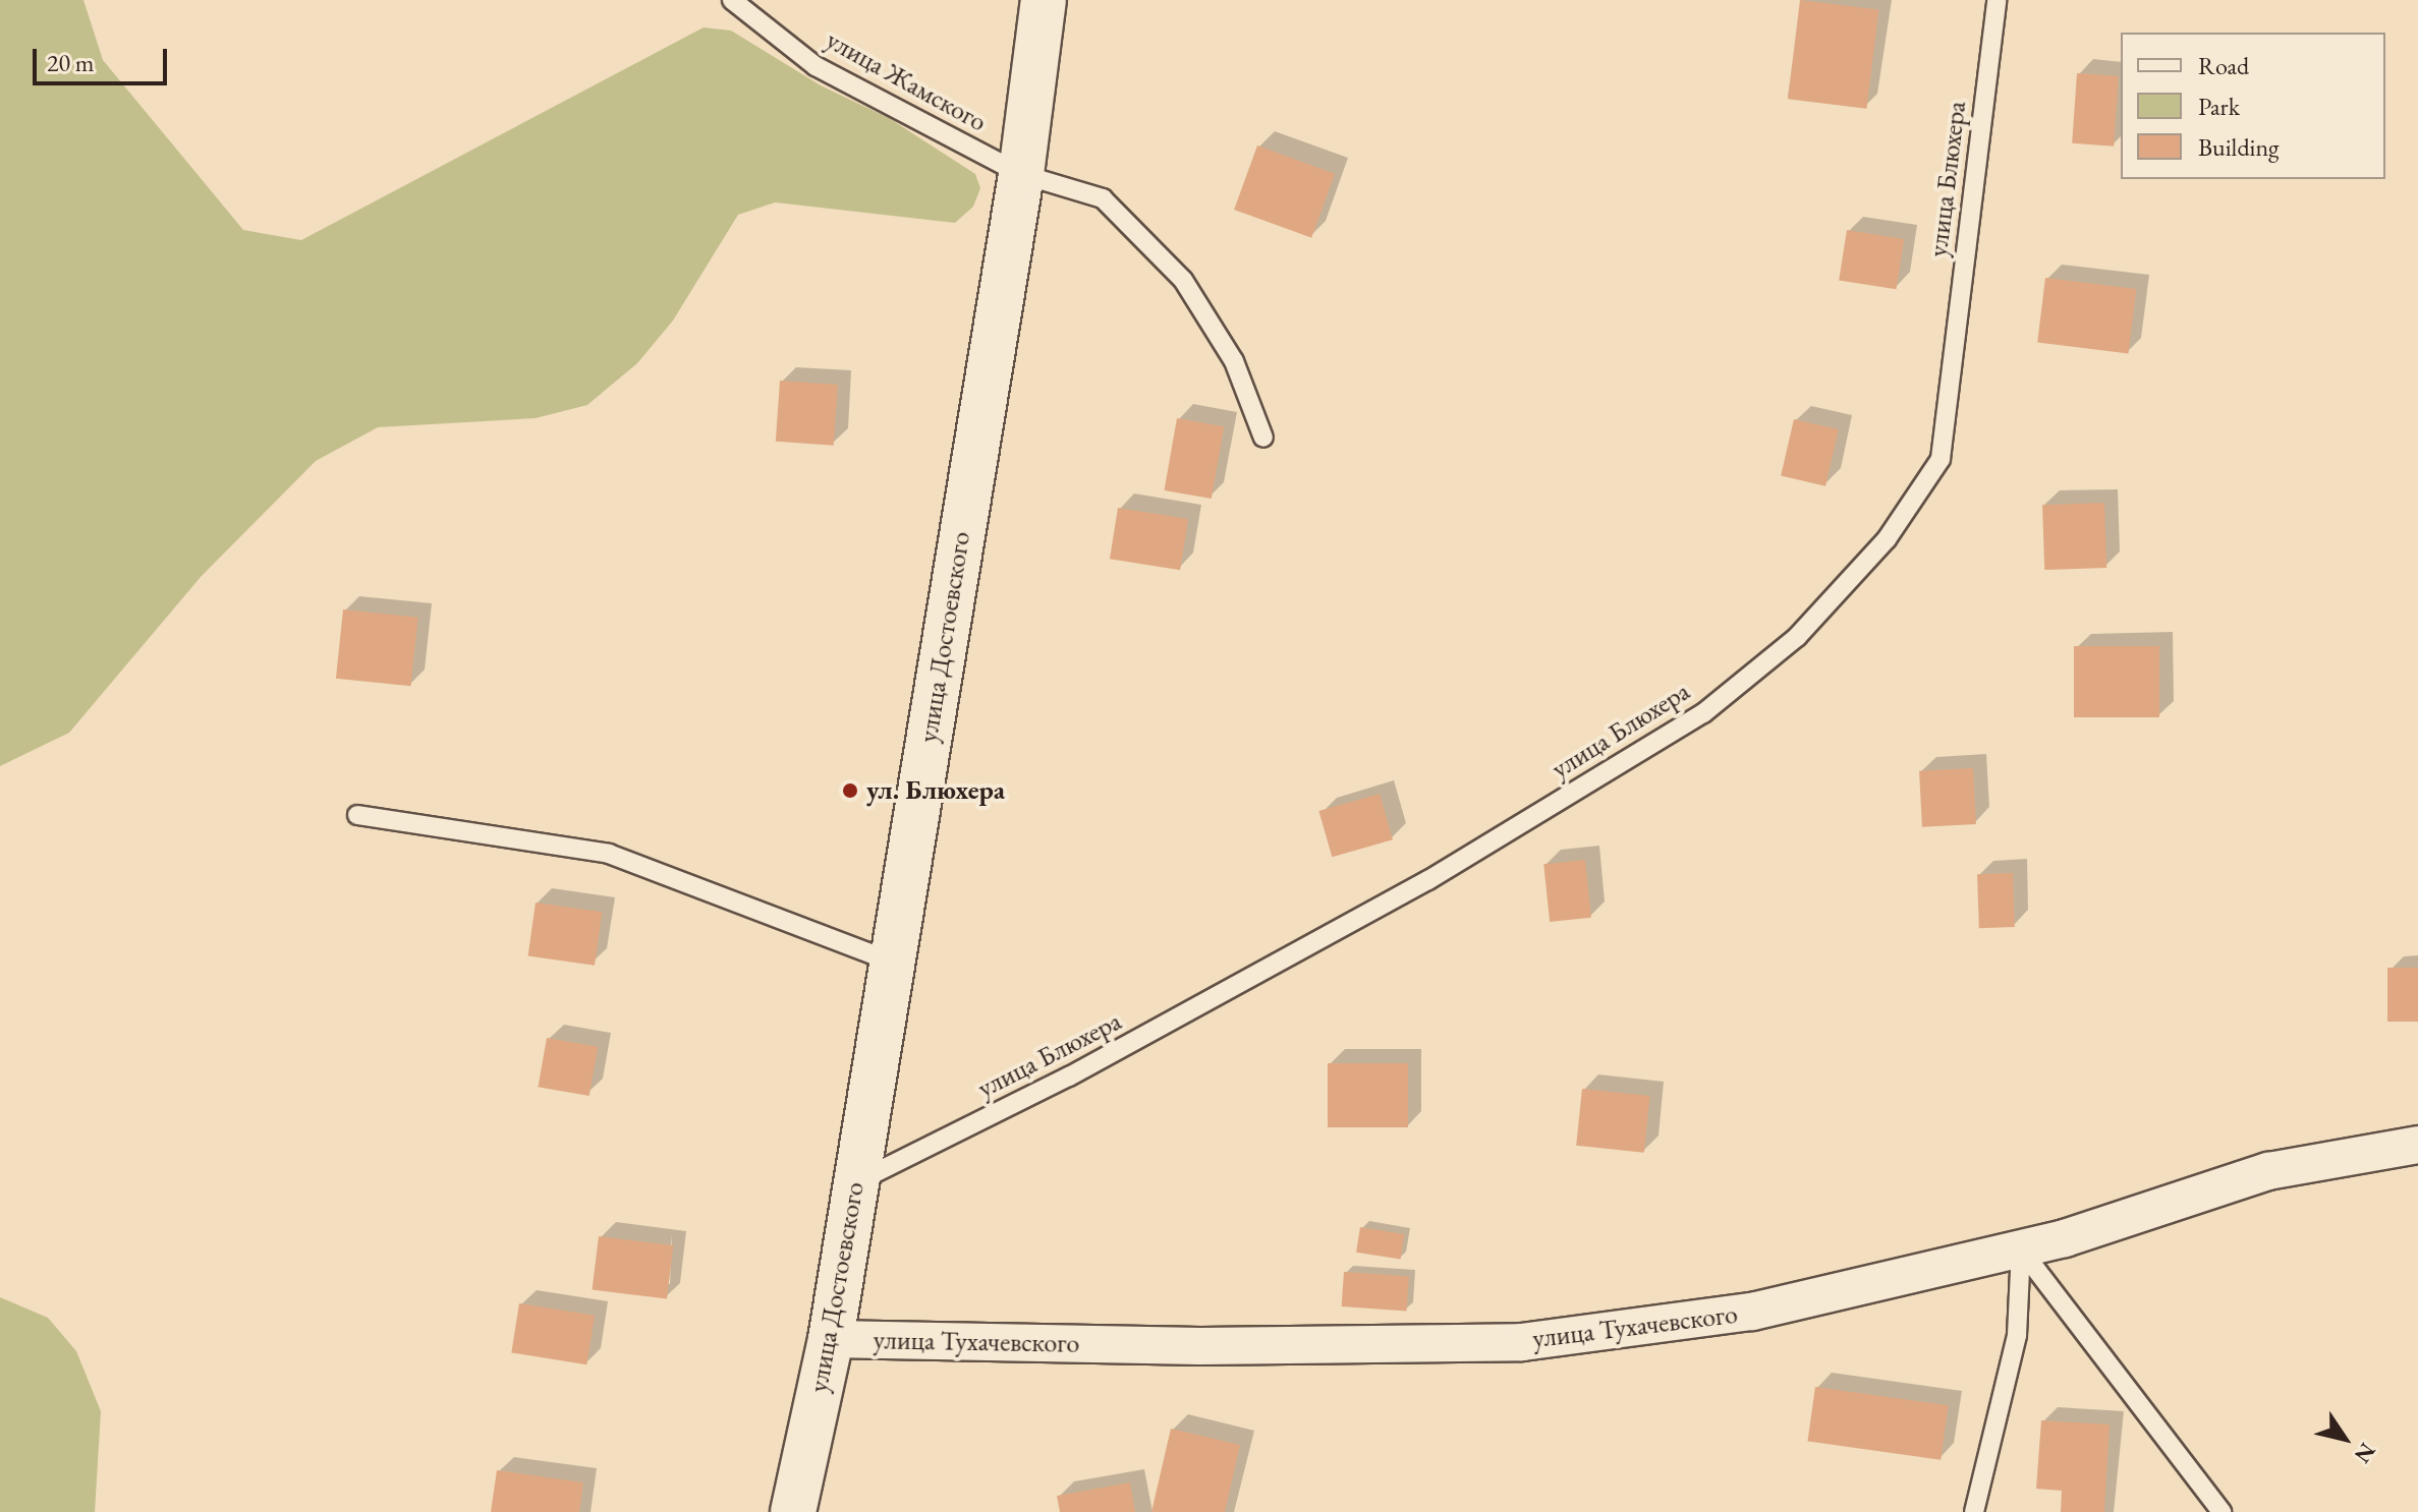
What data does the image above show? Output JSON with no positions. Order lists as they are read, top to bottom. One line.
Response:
{"streets":{"main road":["улица Достоевского"],"street":["улица Тухачевского"],"lane":["улица Жамского","улица Блюхера"]},"crossings":[["улица Жамского","улица Достоевского"],["улица Блюхера","улица Достоевского"],["улица Достоевского","улица Тухачевского"]],"places":["ул. Блюхера"],"legend":["Road","Park","Building"],"scale_bar":"20 m","north":"bottom right"}
